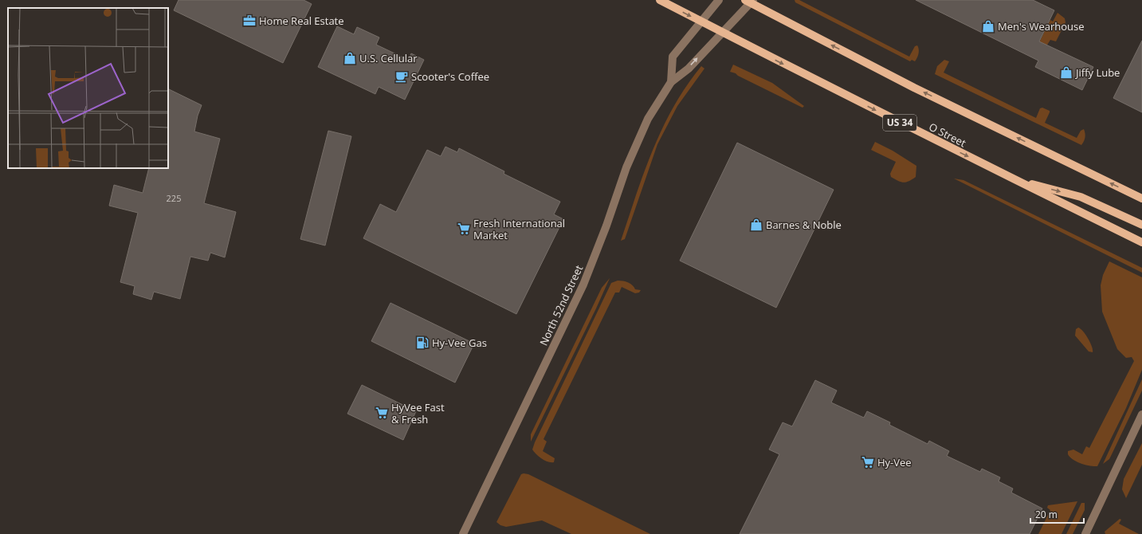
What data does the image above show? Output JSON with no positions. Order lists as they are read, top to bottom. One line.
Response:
{"streets":{"main road":["US 34","O Street"],"street":["North 52nd Street"]},"crossings":[["O Street","North 52nd Street"]],"places":{"office":["Home Real Estate"],"shop":["Men's Wearhouse","U.S. Cellular","Jiffy Lube","Barnes & Noble"],"cafe":["Scooter's Coffee"],"supermarket":["Fresh International Market","HyVee Fast & Fresh","Hy-Vee"],"fuel station":["Hy-Vee Gas"]},"house_numbers":["225"],"scale_bar":"20 m"}
